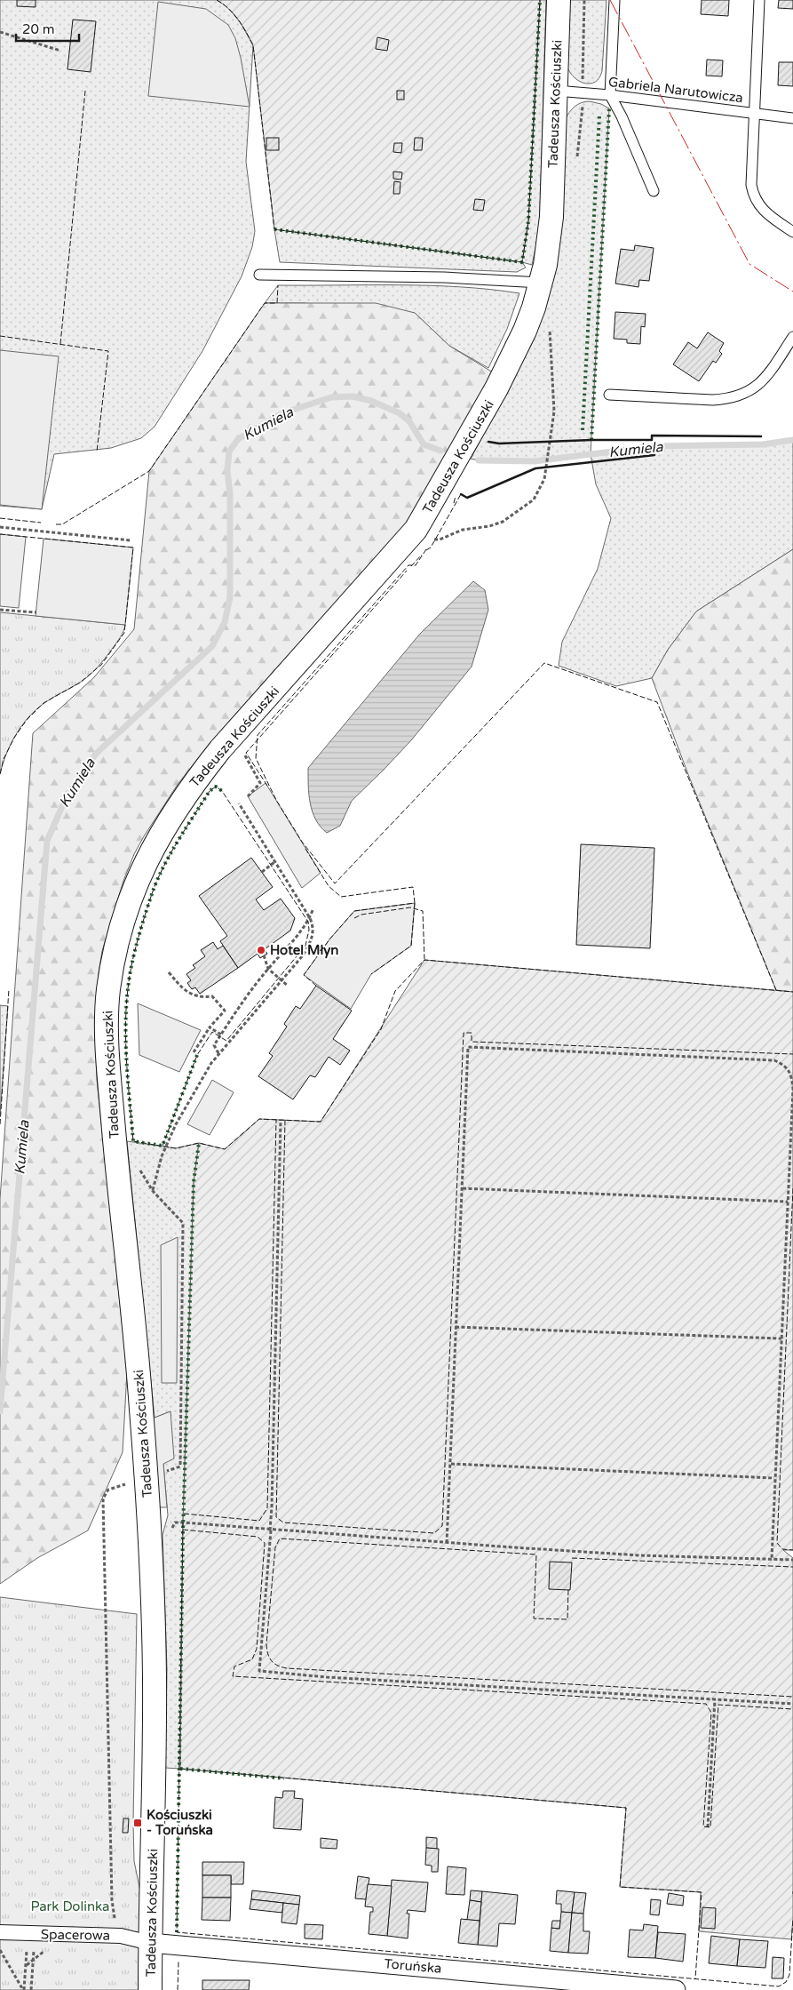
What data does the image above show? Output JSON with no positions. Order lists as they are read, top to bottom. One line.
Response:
{"streets":{"street":["Tadeusza Kościuszki","Spacerowa","Toruńska"],"lane":["Gabriela Narutowicza"]},"crossings":[["Gabriela Narutowicza","Tadeusza Kościuszki"],["Tadeusza Kościuszki","Spacerowa"],["Tadeusza Kościuszki","Toruńska"],["Spacerowa","Toruńska"]],"water":["Kumiela"],"parks":["Park Dolinka"],"places":{"other":["Hotel Młyn"],"transit":["Kościuszki - Toruńska"]},"scale_bar":"20 m"}
